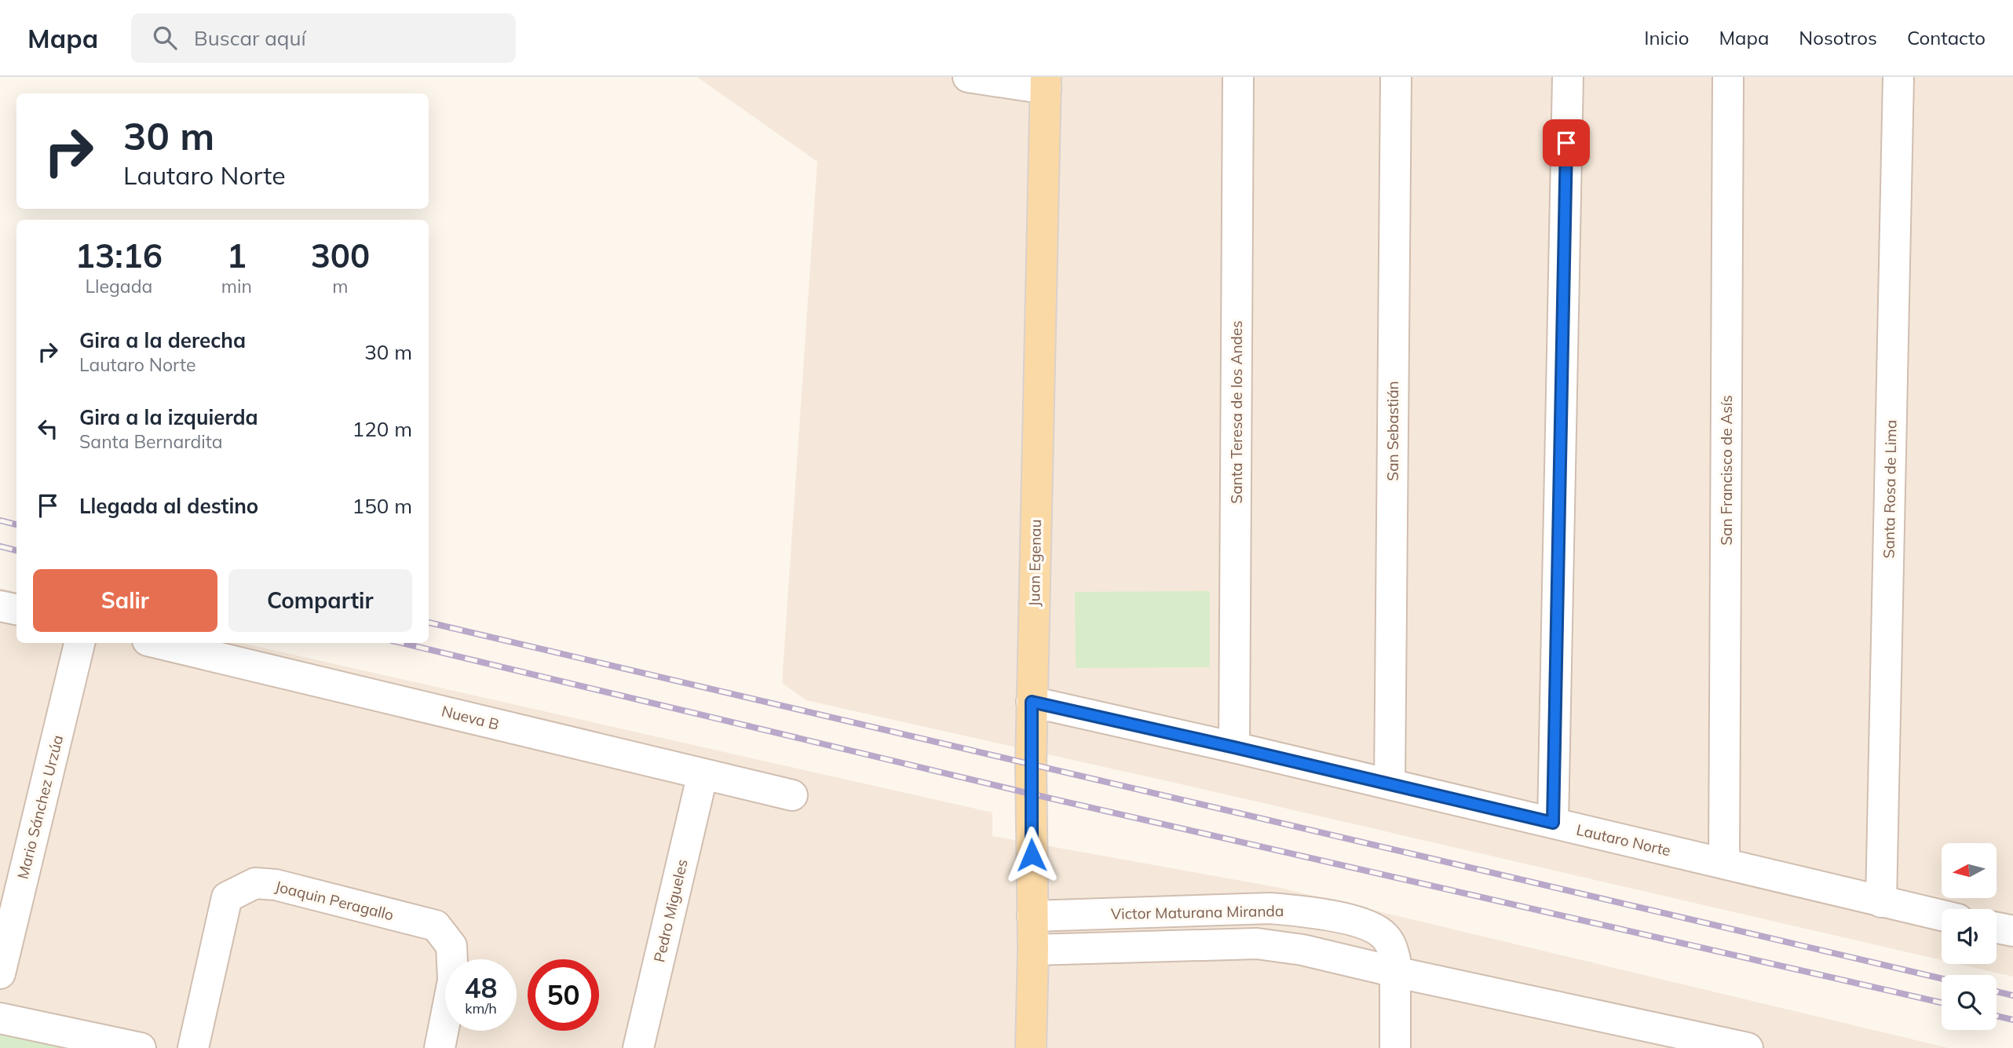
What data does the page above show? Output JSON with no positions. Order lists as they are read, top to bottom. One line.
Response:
{"streets":{"main road":["Juan Egenau"],"street":["Santa Teresa de los Andes","San Sebastián","San Francisco de Asís","Santa Rosa de Lima","Nueva B","Mario Sánchez Urzúa","Lautaro Norte","Joaquin Peragallo","Pedro Migueles","Victor Maturana Miranda"]},"crossings":[["Santa Teresa de los Andes","Lautaro Norte"],["San Sebastián","Lautaro Norte"],["San Francisco de Asís","Lautaro Norte"],["Santa Rosa de Lima","Lautaro Norte"],["Juan Egenau","Lautaro Norte"],["Juan Egenau","Victor Maturana Miranda"],["Nueva B","Pedro Migueles"]],"north":"left","page":{"header":"Mapa","search":"Buscar aquí","nav":["Inicio","Mapa","Nosotros","Contacto"],"turn":["30 m","Lautaro Norte"],"eta":["13:16","Llegada","1","min","300","m"],"list":[{"name":"Gira a la derecha","note":"Lautaro Norte","value":"30 m"},{"name":"Gira a la izquierda","note":"Santa Bernardita","value":"120 m"},{"name":"Llegada al destino","value":"150 m"}],"buttons":["Salir","Compartir"],"speed":"48 km/h","limit":"50"}}
